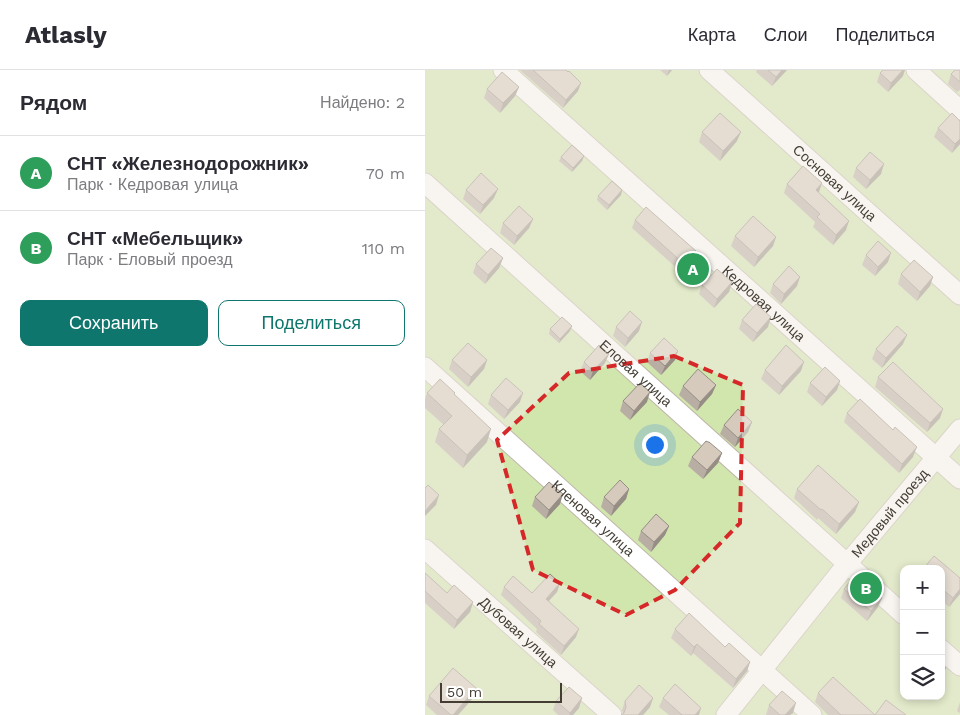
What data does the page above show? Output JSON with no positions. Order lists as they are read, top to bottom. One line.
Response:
{"streets":{"street":["Сосновая улица","Кедровая улица","Еловая улица","Медовый проезд","Кленовая улица","Дубовая улица"]},"crossings":[["Кедровая улица","Медовый проезд"],["Еловая улица","Медовый проезд"],["Медовый проезд","Кленовая улица"]],"scale_bar":"50 m","page":{"header":"Atlasly","nav":["Карта","Слои","Поделиться"],"heading":["Рядом","Найдено: 2"],"list":[{"mark":"A","name":"СНТ «Железнодорожник»","note":"Парк · Кедровая улица","value":"70 m"},{"mark":"B","name":"СНТ «Мебельщик»","note":"Парк · Еловый проезд","value":"110 m"}],"pins":["A","B"],"buttons":["Сохранить","Поделиться"],"map_buttons":["+","−"],"scale":"50 m"}}
